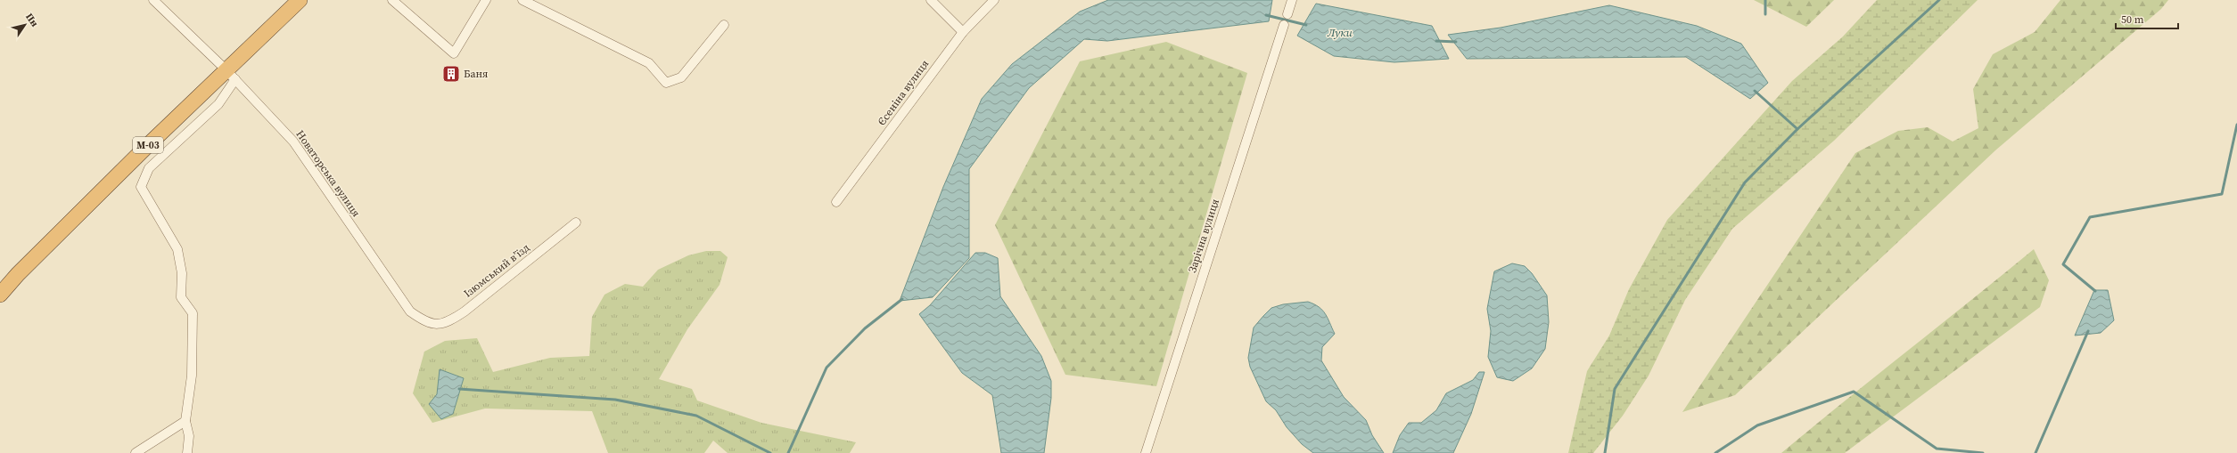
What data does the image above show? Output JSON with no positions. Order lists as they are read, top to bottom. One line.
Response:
{"streets":{"highway":["М-03"],"street":["Єсеніна вулиця","Новаторська вулиця","Зарічна вулиця","Ізюмський в’їзд"]},"crossings":[["М-03","Новаторська вулиця"],["Новаторська вулиця","Ізюмський в’їзд"]],"water":["Луки"],"places":{"building":["Баня"]},"scale_bar":"50 m","north":"top right"}
